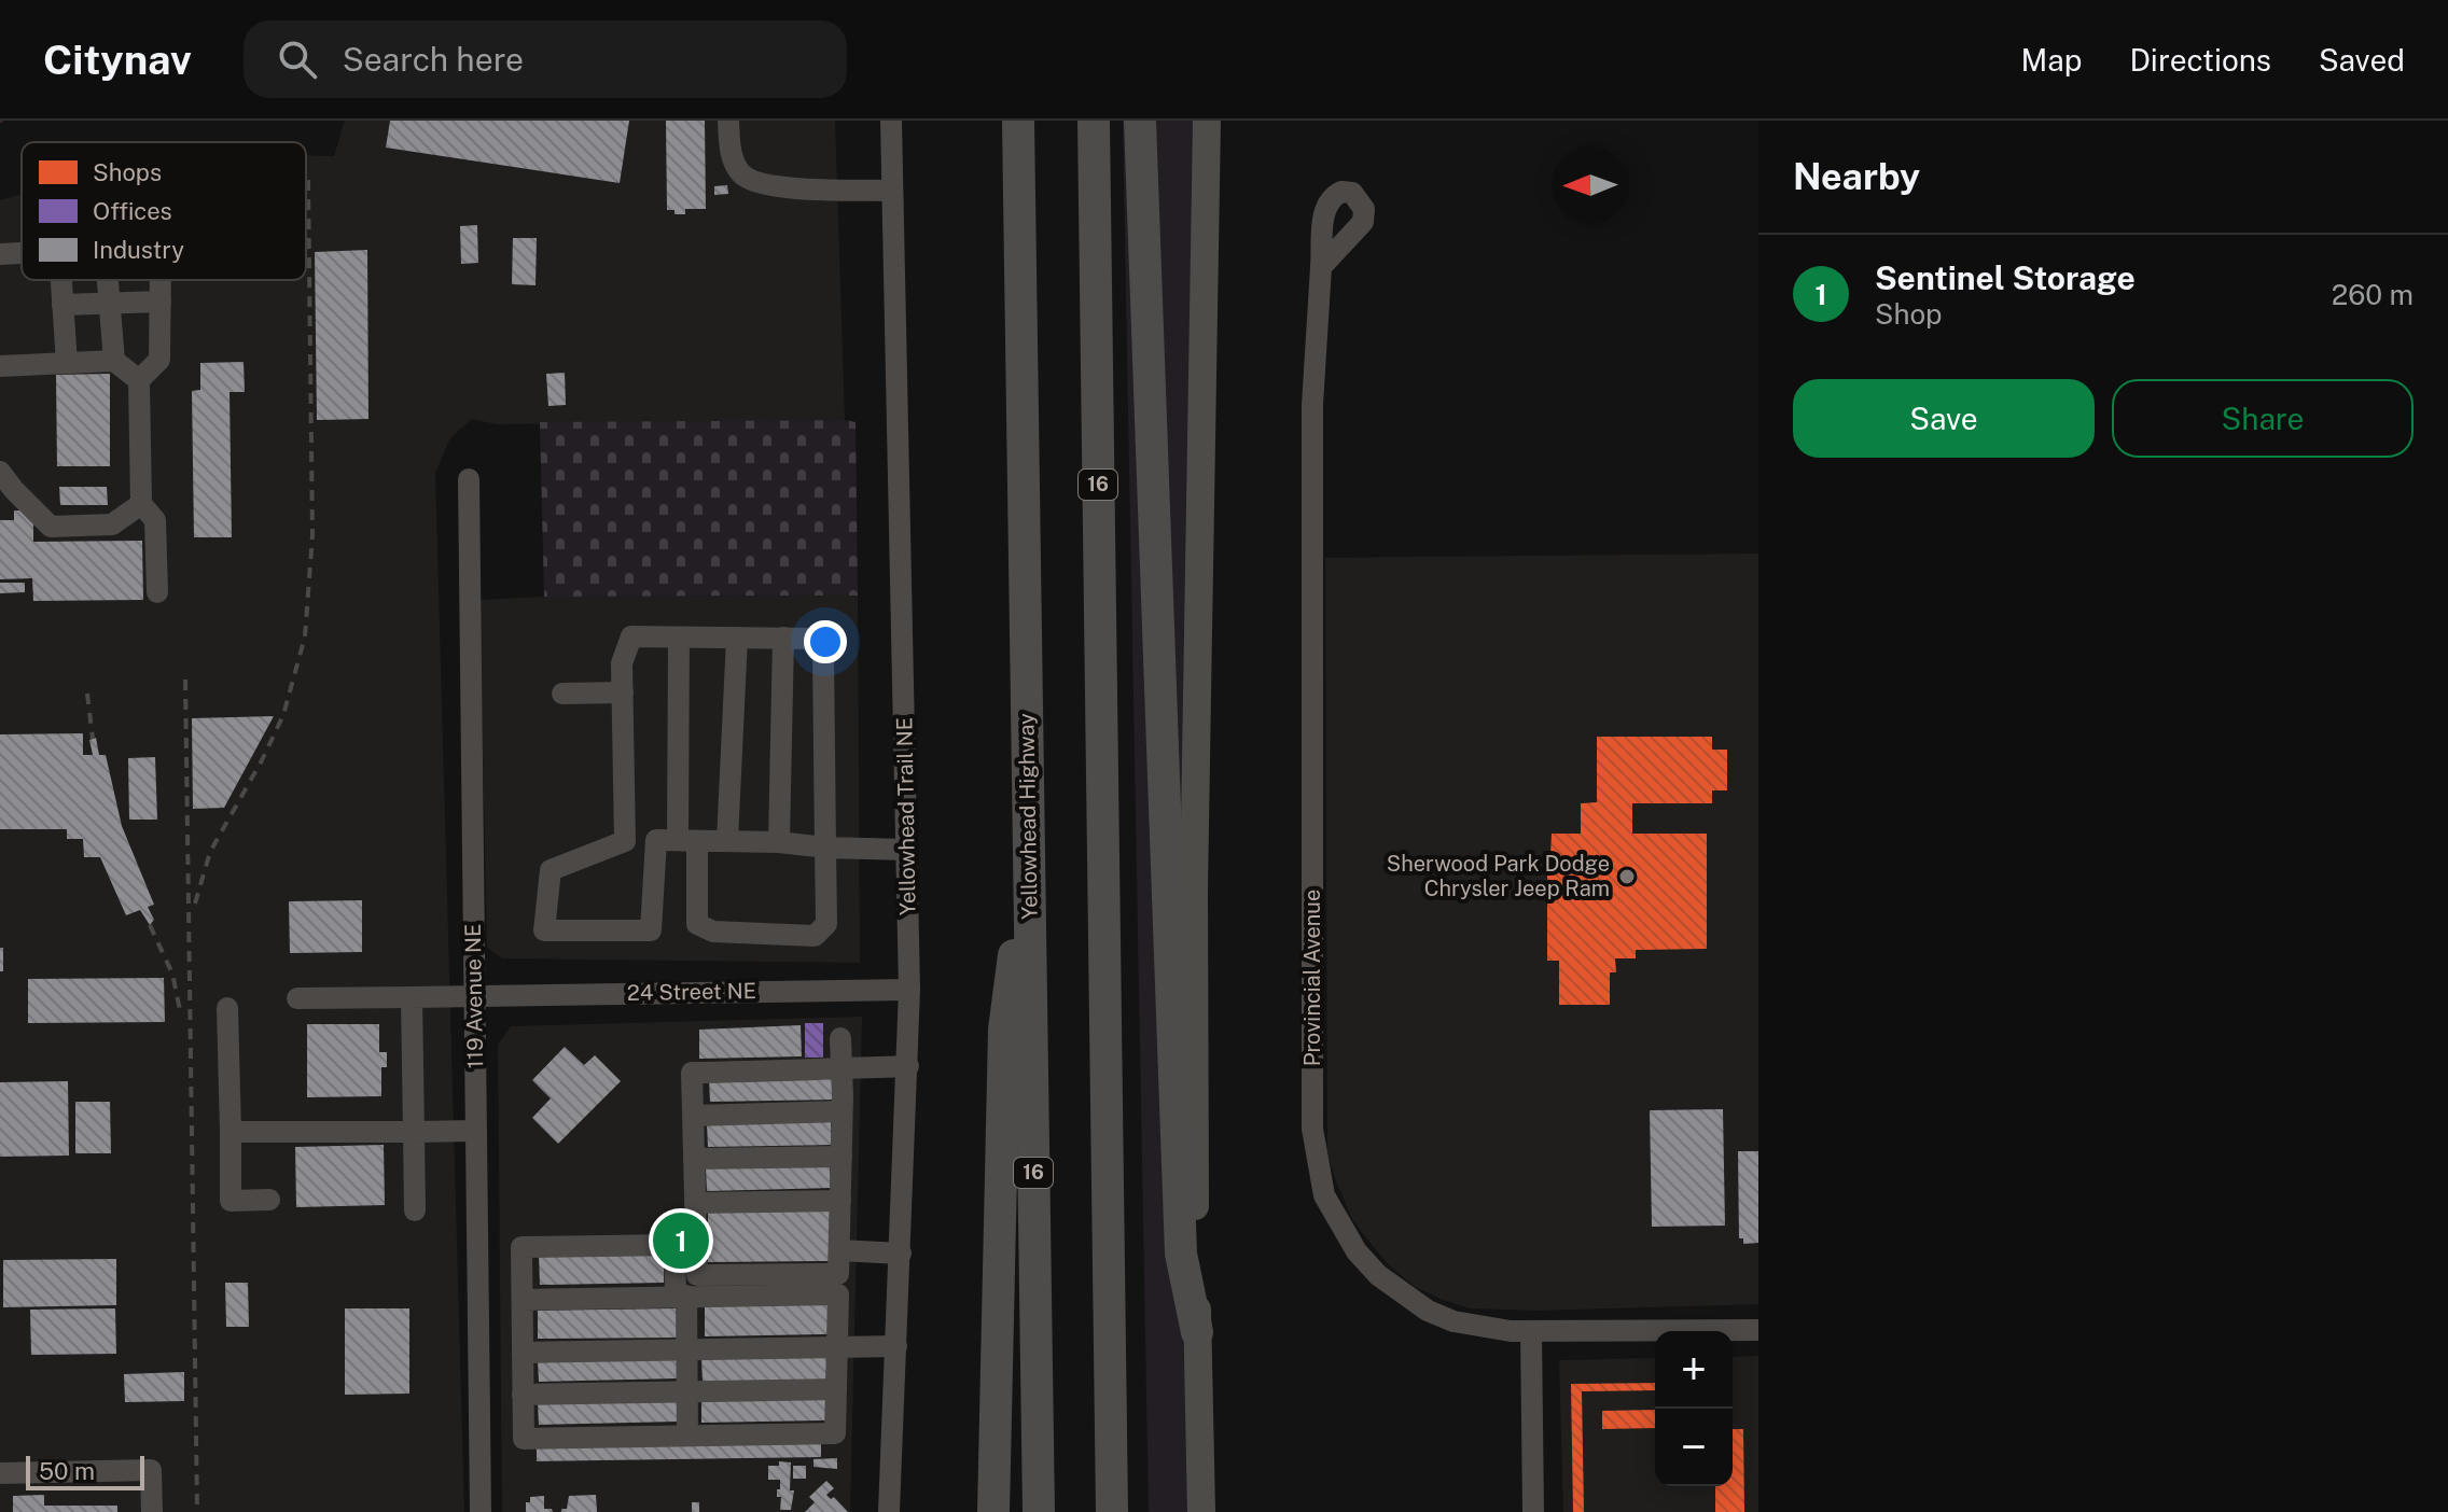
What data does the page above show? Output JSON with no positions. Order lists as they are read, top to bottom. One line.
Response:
{"streets":{"highway":["16","Yellowhead Highway"],"street":["Yellowhead Trail NE","Provincial Avenue","24 Street NE","119 Avenue NE"]},"crossings":[["Yellowhead Trail NE","24 Street NE"],["24 Street NE","119 Avenue NE"]],"places":["Sherwood Park Dodge Chrysler Jeep Ram"],"legend":["Shops","Offices","Industry"],"scale_bar":"50 m","north":"left","page":{"header":"Citynav","search":"Search here","nav":["Map","Directions","Saved"],"heading":"Nearby","list":[{"mark":"1","name":"Sentinel Storage","note":"Shop","value":"260 m"}],"buttons":["Save","Share"],"pins":"1","map_buttons":["+","−"],"scale":"50 m"}}
